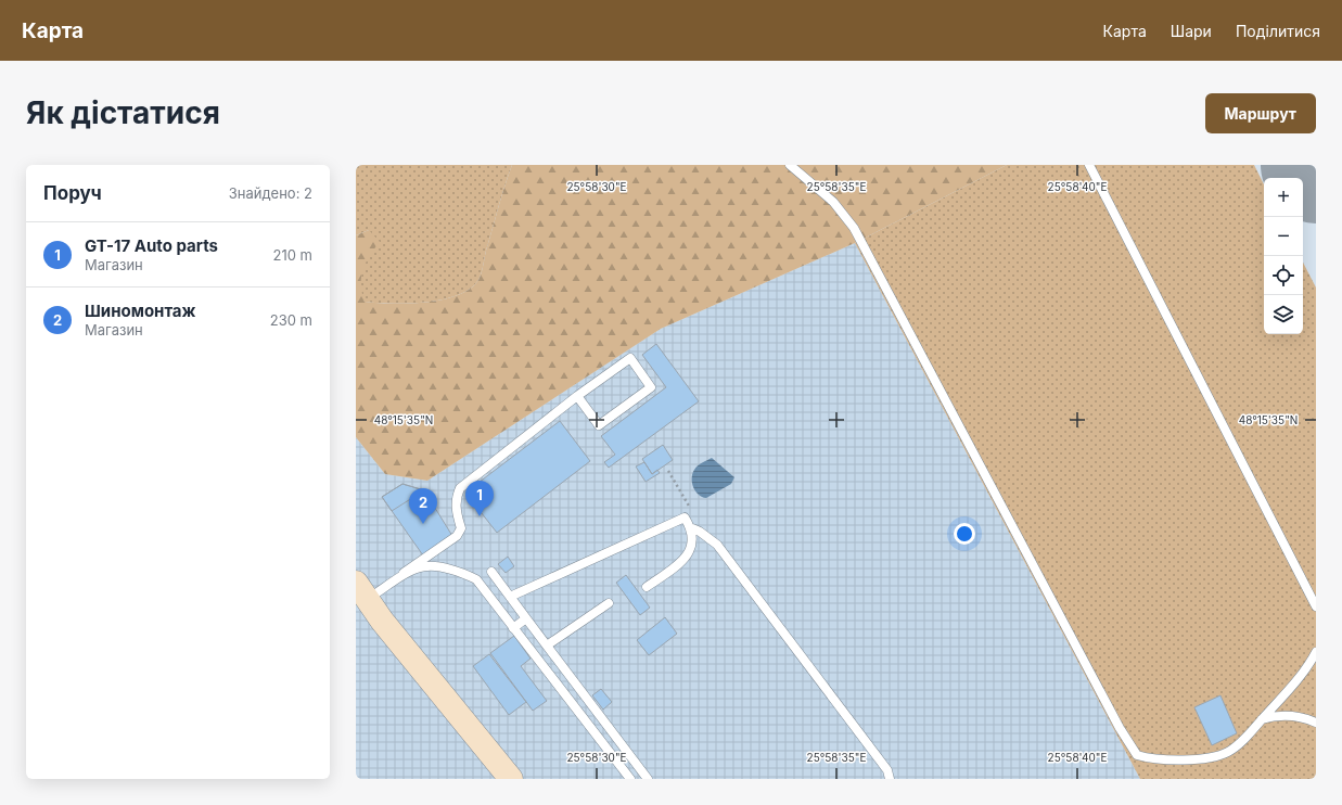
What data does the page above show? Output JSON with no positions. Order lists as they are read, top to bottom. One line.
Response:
{"page":{"header":"Карта","nav":["Карта","Шари","Поділитися"],"buttons":"Маршрут","title":"Як дістатися","heading":["Поруч","Знайдено: 2"],"map_buttons":["+","−"],"list":[{"mark":"1","name":"GT-17 Auto parts","note":"Магазин","value":"210 m"},{"mark":"2","name":"Шиномонтаж","note":"Магазин","value":"230 m"}],"pins":["1","2"]},"coordinates":["25°58'30\"E","25°58'35\"E","25°58'40\"E","48°15'35\"N"]}
